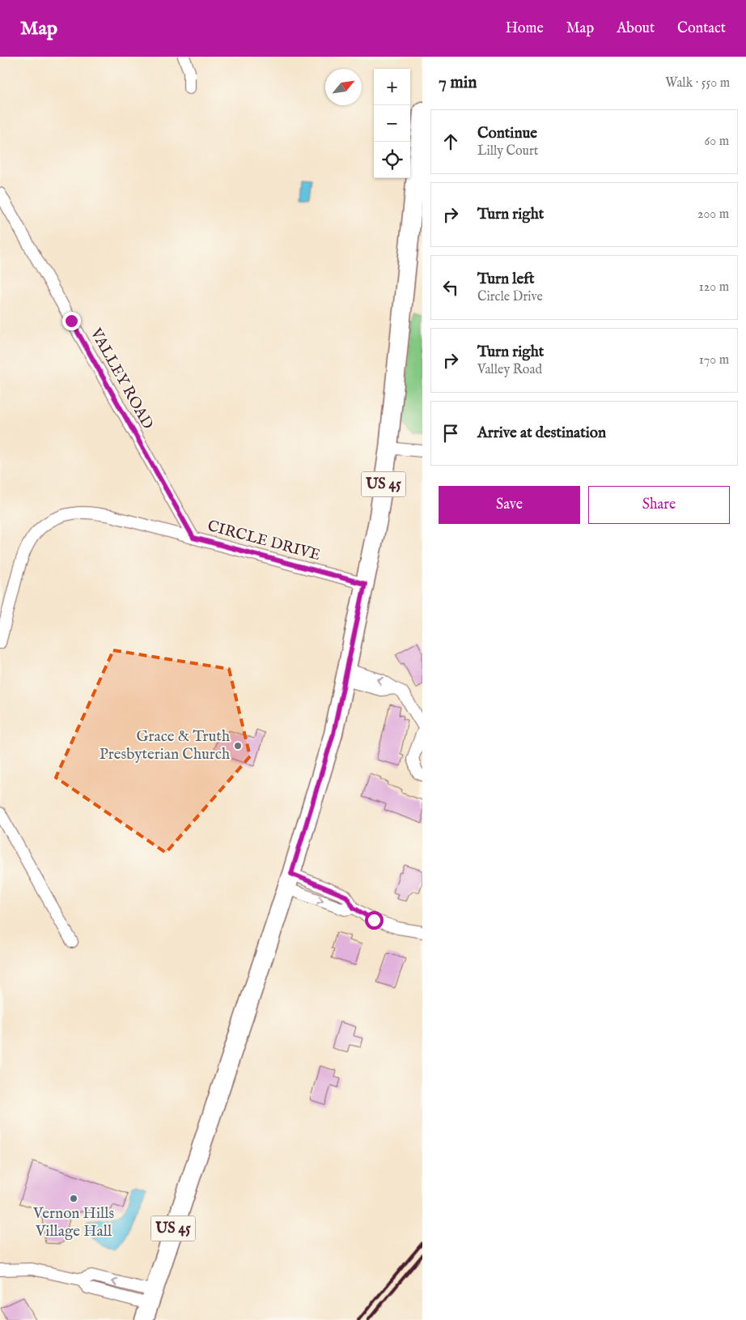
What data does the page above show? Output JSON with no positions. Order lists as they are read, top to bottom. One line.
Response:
{"streets":{"main road":["US 45"],"street":["VALLEY ROAD","CIRCLE DRIVE"]},"crossings":[["VALLEY ROAD","CIRCLE DRIVE"],["US 45","CIRCLE DRIVE"]],"places":["Grace & Truth Presbyterian Church","Vernon Hills Village Hall"],"north":"top right","page":{"header":"Map","nav":["Home","Map","About","Contact"],"heading":["7 min","Walk · 550 m"],"map_buttons":["+","−"],"list":[["Continue","Lilly Court","60 m"],["Turn right","200 m"],["Turn left","Circle Drive","120 m"],["Turn right","Valley Road","170 m"],"Arrive at destination"],"buttons":["Save","Share"]}}
